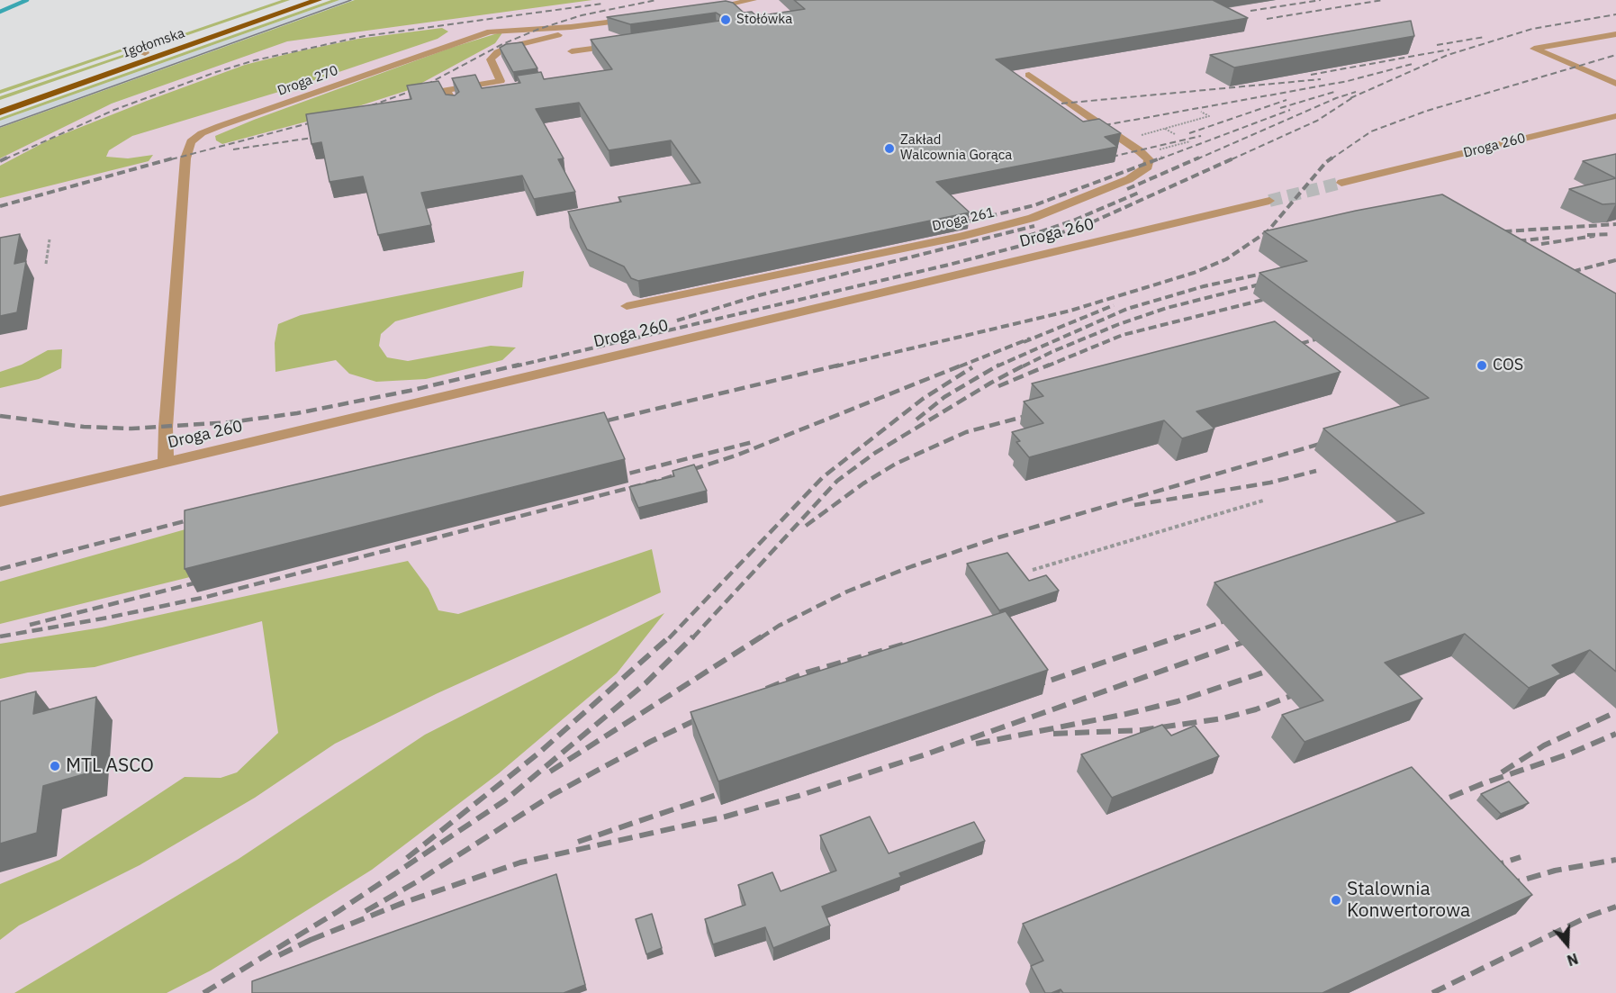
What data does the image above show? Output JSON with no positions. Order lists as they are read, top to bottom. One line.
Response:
{"streets":{"main road":["Igołomska"],"lane":["Droga 270","Droga 260","Droga 261"]},"crossings":[["Droga 270","Droga 260"]],"places":["Stołówka","Zakład Walcownia Gorąca","COS","MTL ASCO","Stalownia Konwertorowa"],"north":"bottom"}
